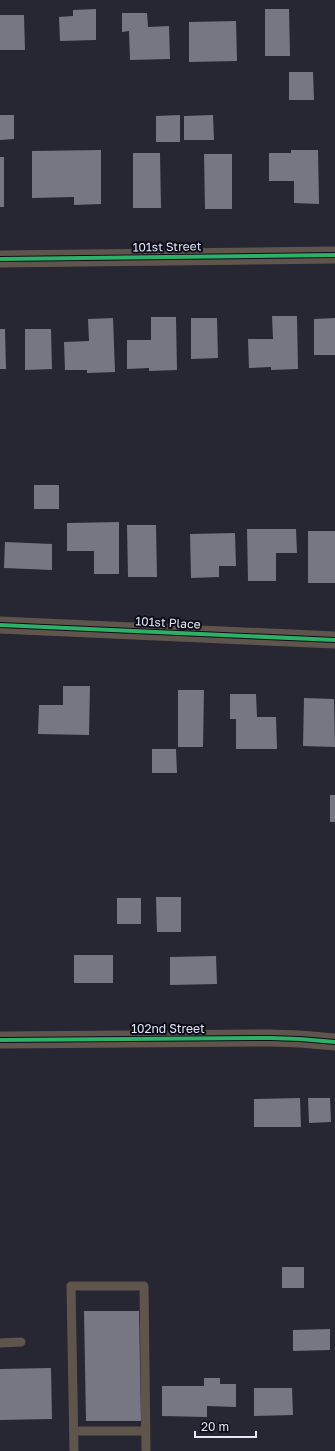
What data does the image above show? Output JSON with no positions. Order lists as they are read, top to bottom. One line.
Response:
{"streets":{"street":["101st Street","101st Place","102nd Street"]},"scale_bar":"20 m"}
